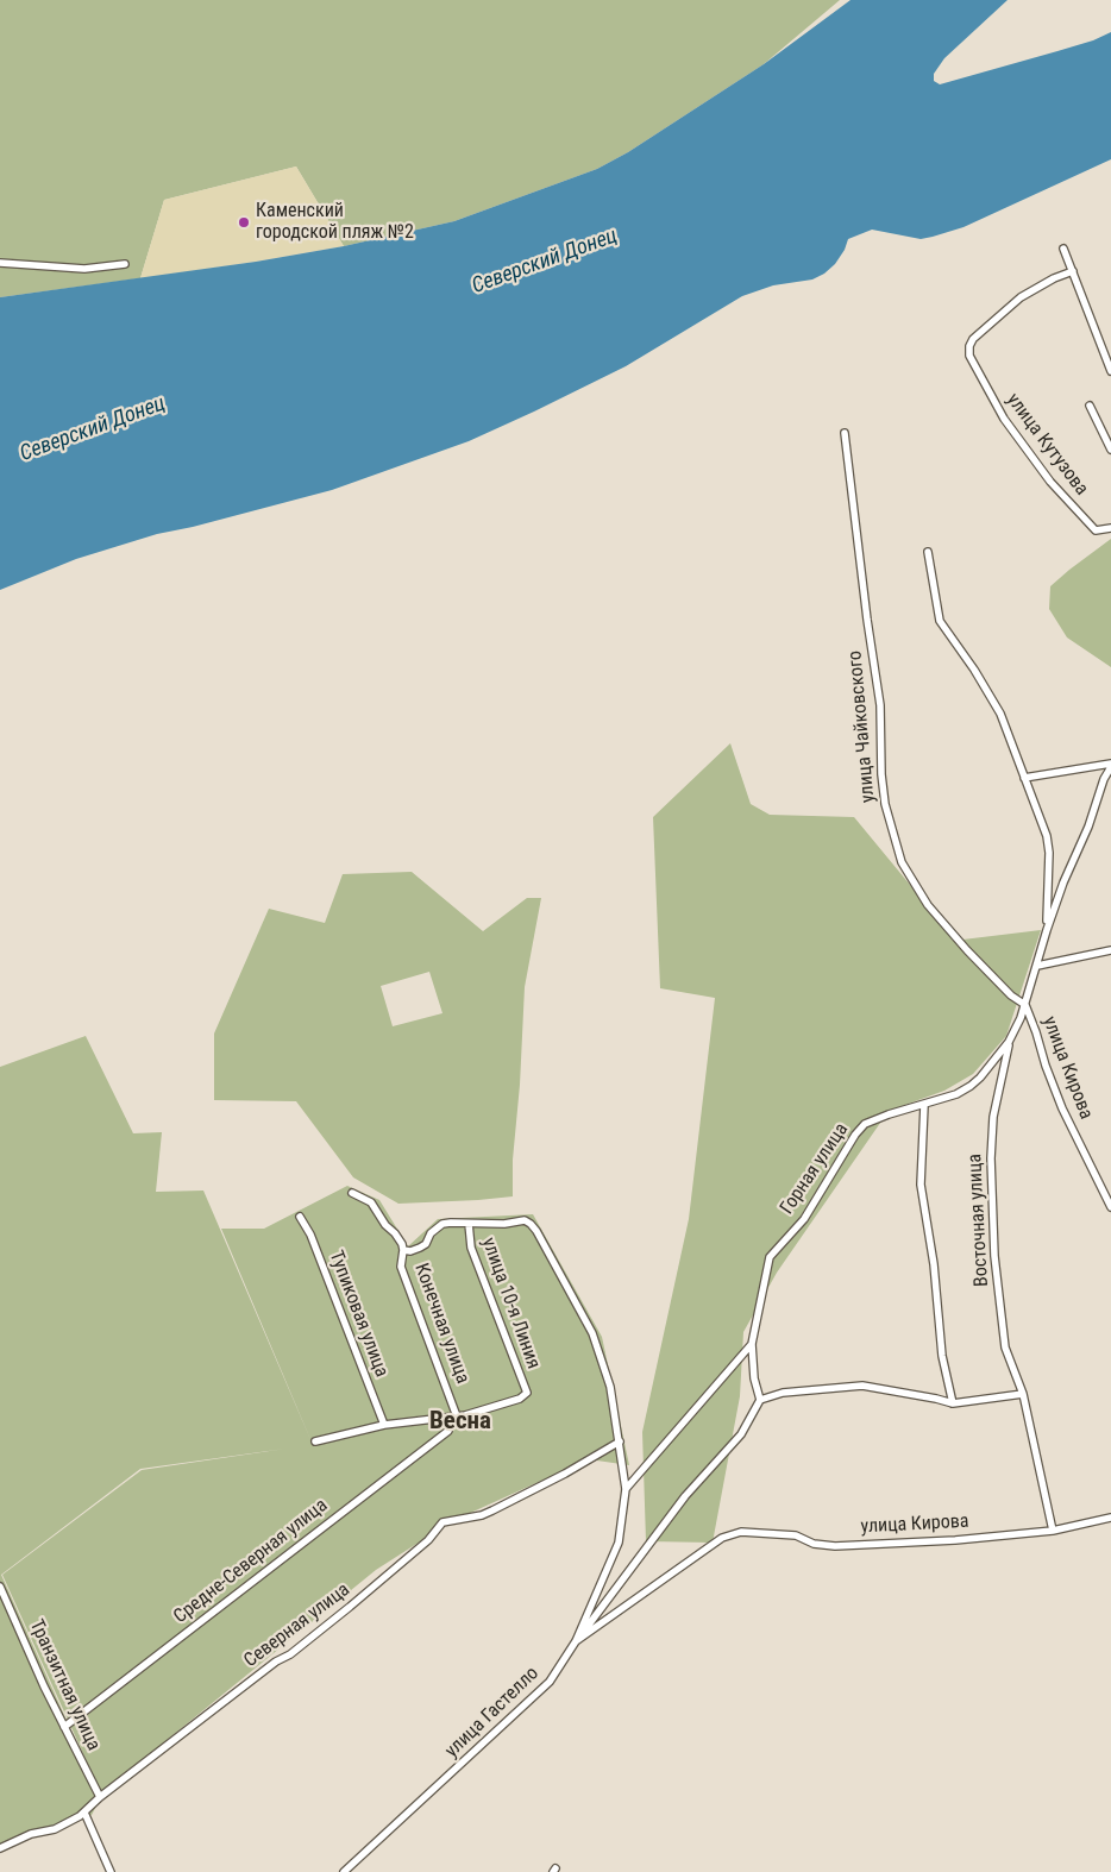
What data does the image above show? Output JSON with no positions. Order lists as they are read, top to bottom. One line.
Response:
{"streets":{"street":["улица Кутузова","улица Чайковского","улица Кирова","Горная улица","Восточная улица","улица 10-я Линия","Тупиковая улица","Конечная улица","Средне-Северная улица","Северная улица","Транзитная улица","улица Гастелло"]},"crossings":[["улица Чайковского","улица Кирова"],["улица Чайковского","Горная улица"],["улица Кирова","Горная улица"],["улица Кирова","Восточная улица"],["улица Кирова","улица Гастелло"],["Горная улица","Восточная улица"],["улица 10-я Линия","Конечная улица"],["улица 10-я Линия","Средне-Северная улица"],["Конечная улица","Средне-Северная улица"],["Средне-Северная улица","Транзитная улица"],["Северная улица","Транзитная улица"]],"districts":["Весна"],"water":["Северский Донец"],"places":["Каменский городской пляж №2"]}
